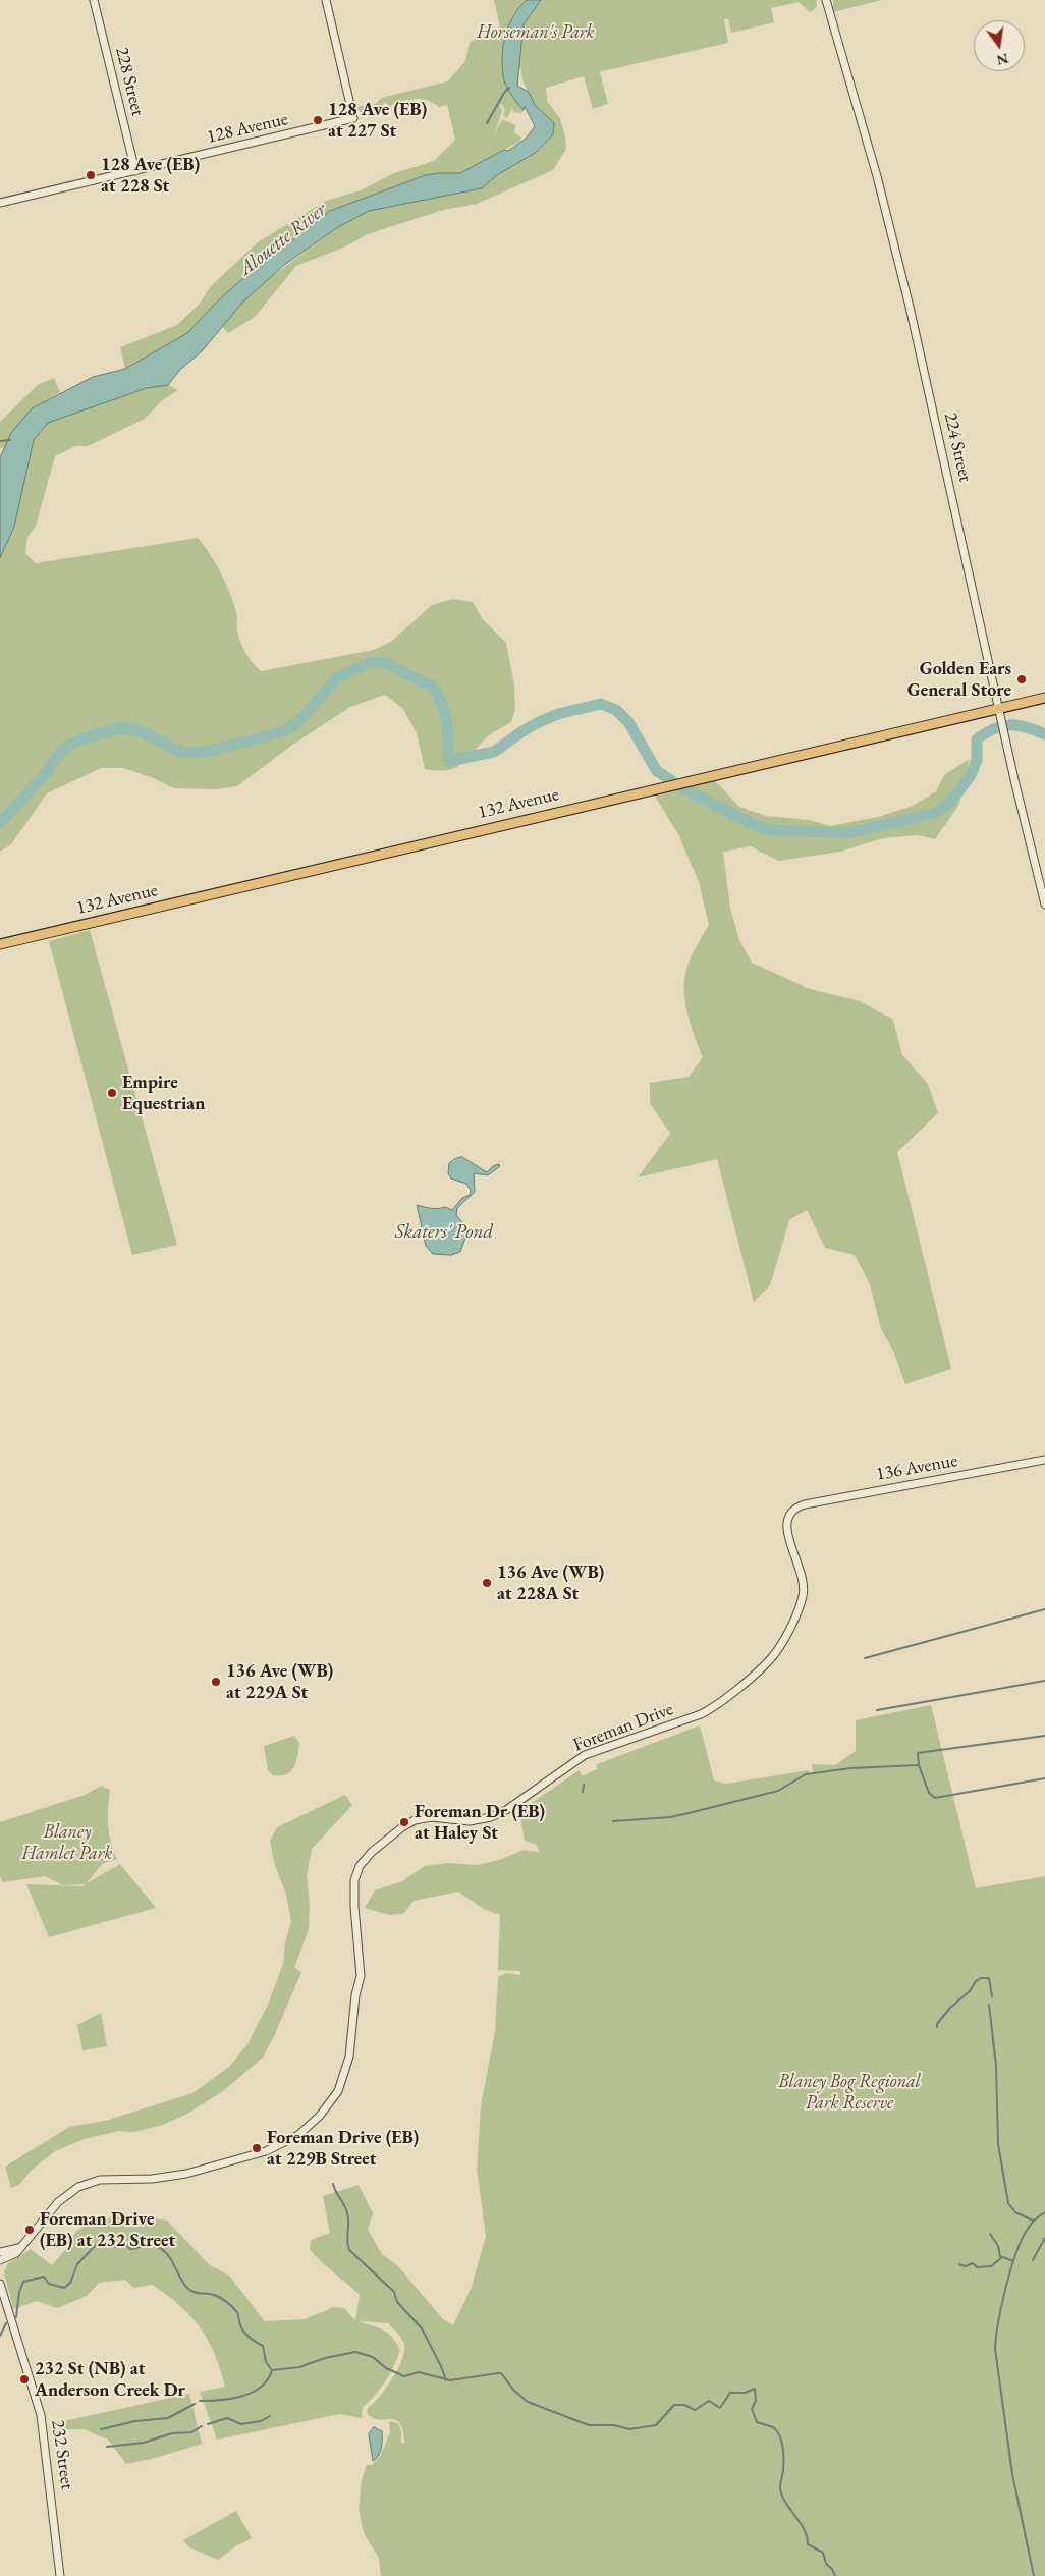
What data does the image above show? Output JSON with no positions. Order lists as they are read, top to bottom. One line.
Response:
{"streets":{"main road":["132 Avenue"],"street":["228 Street","128 Avenue","224 Street","136 Avenue","Foreman Drive","232 Street"]},"crossings":[["228 Street","128 Avenue"],["224 Street","132 Avenue"],["136 Avenue","Foreman Drive"]],"water":["Alouette River","Skaters' Pond"],"parks":["Horseman's Park","Blaney Hamlet Park","Blaney Bog Regional Park Reserve"],"places":["128 Ave (EB) at 227 St","128 Ave (EB) at 228 St","Golden Ears General Store","Empire Equestrian","136 Ave (WB) at 228A St","136 Ave (WB) at 229A St","Foreman Dr (EB) at Haley St","Foreman Drive (EB) at 229B Street","Foreman Drive (EB) at 232 Street","232 St (NB) at Anderson Creek Dr"],"north":"bottom"}
